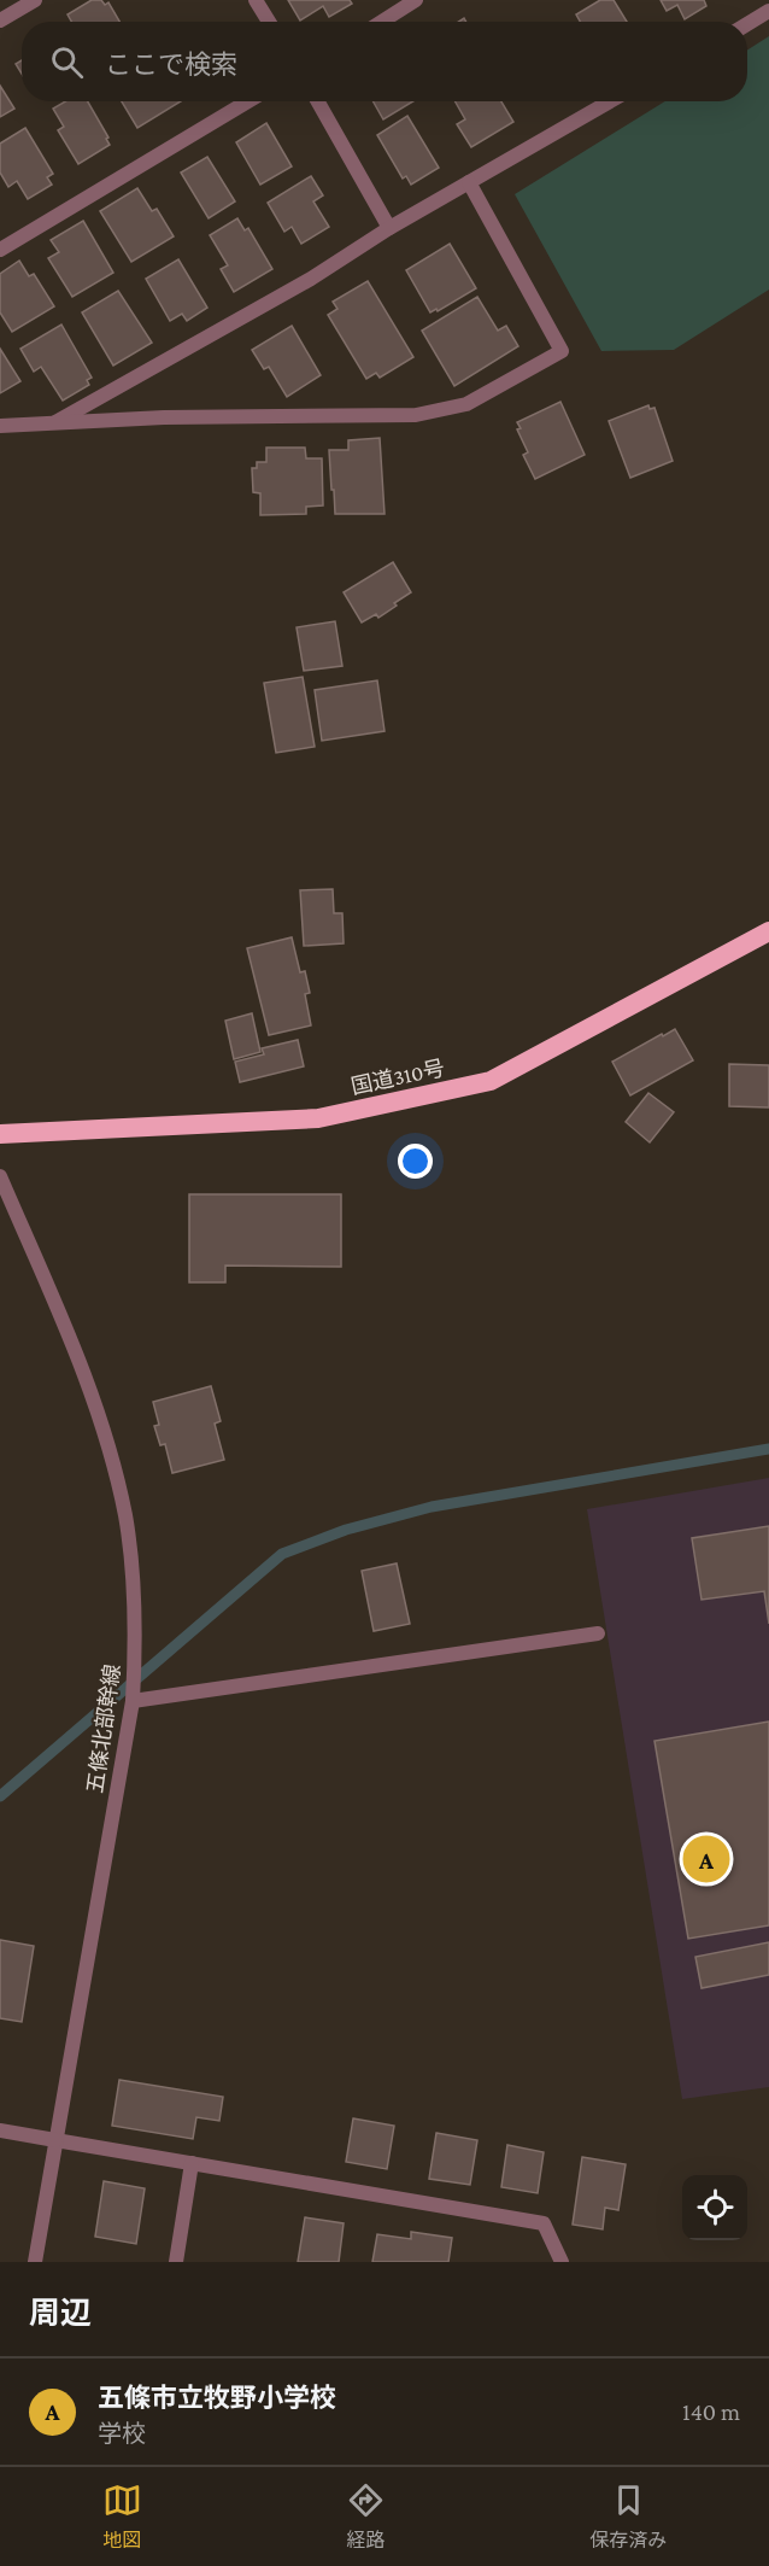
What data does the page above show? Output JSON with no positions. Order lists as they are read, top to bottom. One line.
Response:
{"streets":{"highway":["国道310号"],"street":["五條北部幹線"]},"page":{"search":"ここで検索","pins":"A","heading":"周辺","list":[{"mark":"A","name":"五條市立牧野小学校","note":"学校","value":"140 m"}],"nav":["地図","経路","保存済み"]}}
